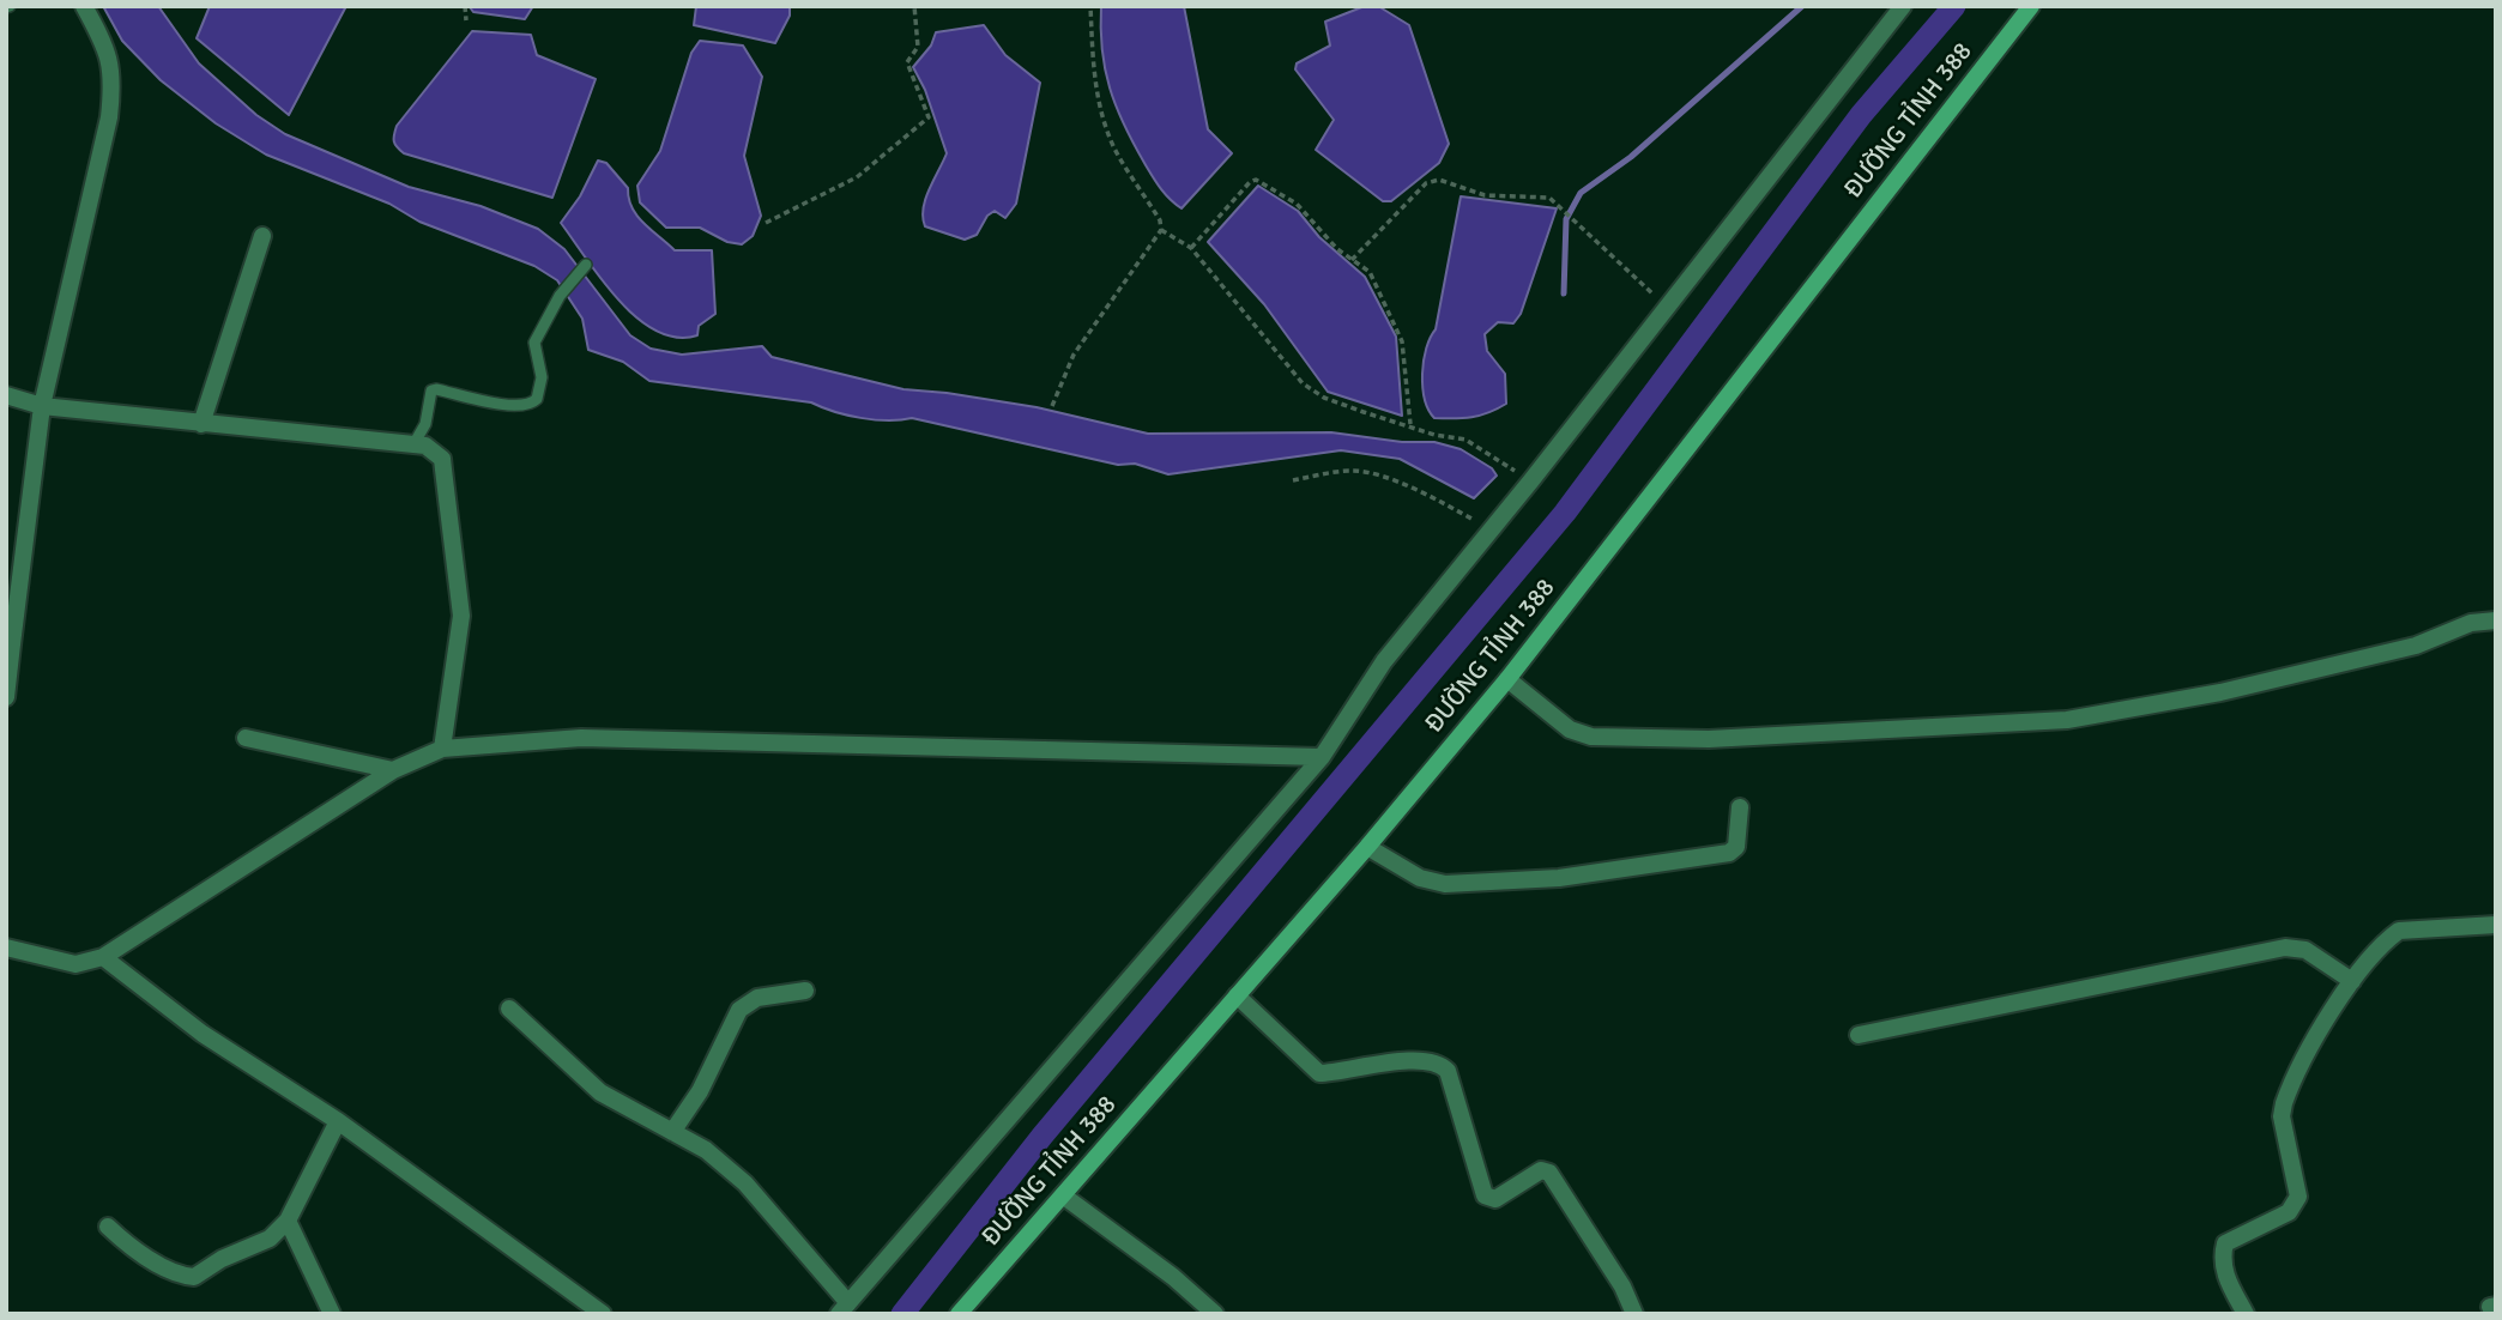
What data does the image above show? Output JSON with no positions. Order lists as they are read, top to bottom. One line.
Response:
{"streets":{"main road":["ĐƯỜNG TỈNH 388"]}}
